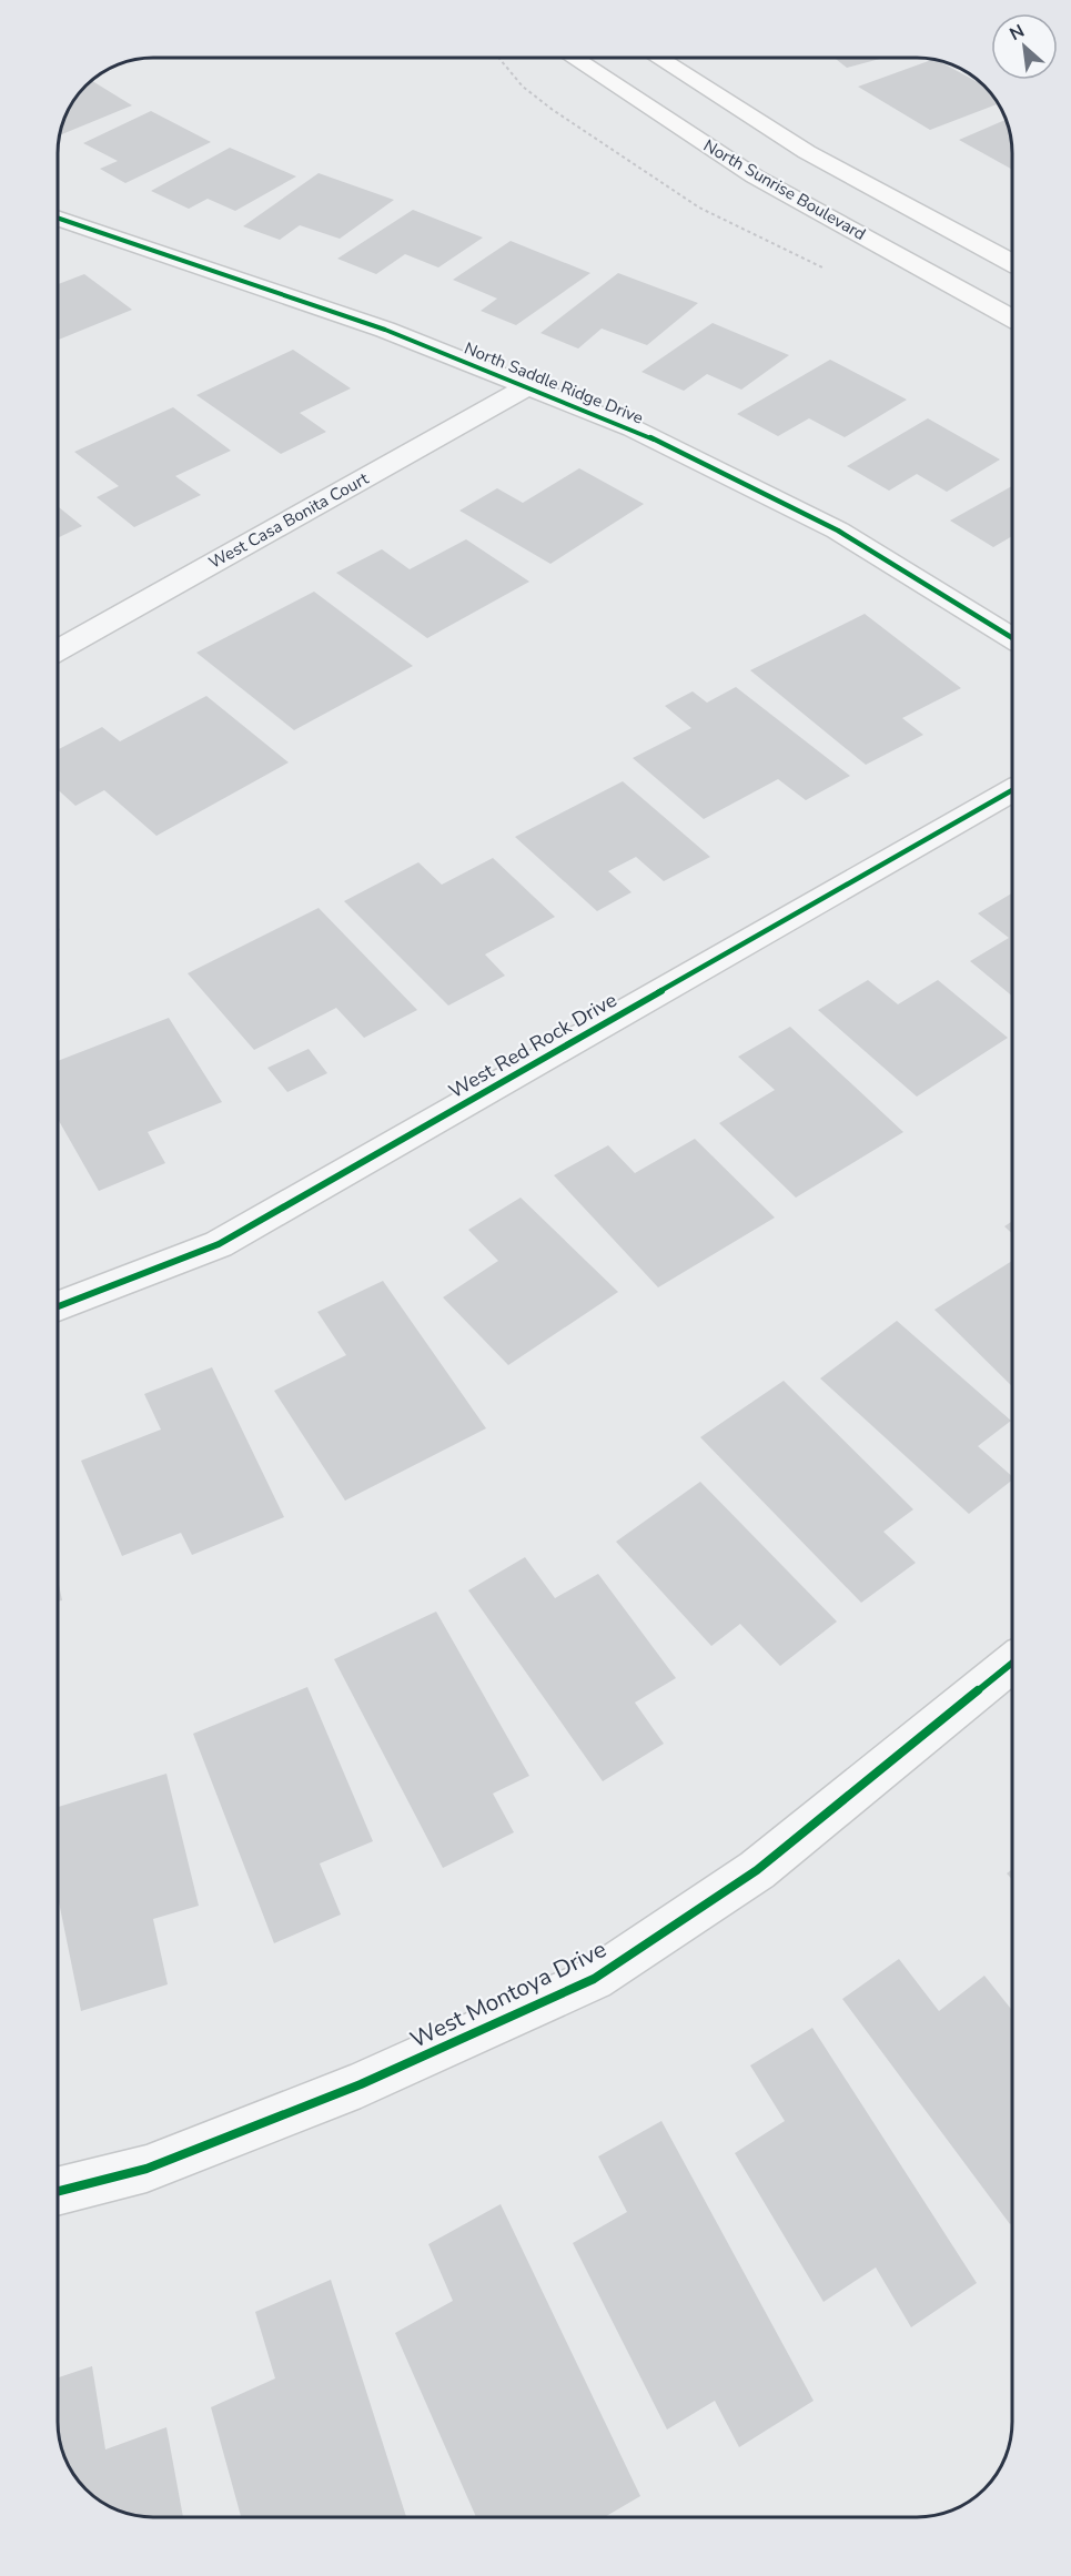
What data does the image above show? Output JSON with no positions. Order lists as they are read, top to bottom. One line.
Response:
{"streets":{"street":["North Sunrise Boulevard","North Saddle Ridge Drive","West Casa Bonita Court","West Red Rock Drive","West Montoya Drive"]},"crossings":[["North Saddle Ridge Drive","West Casa Bonita Court"]],"north":"top left"}
